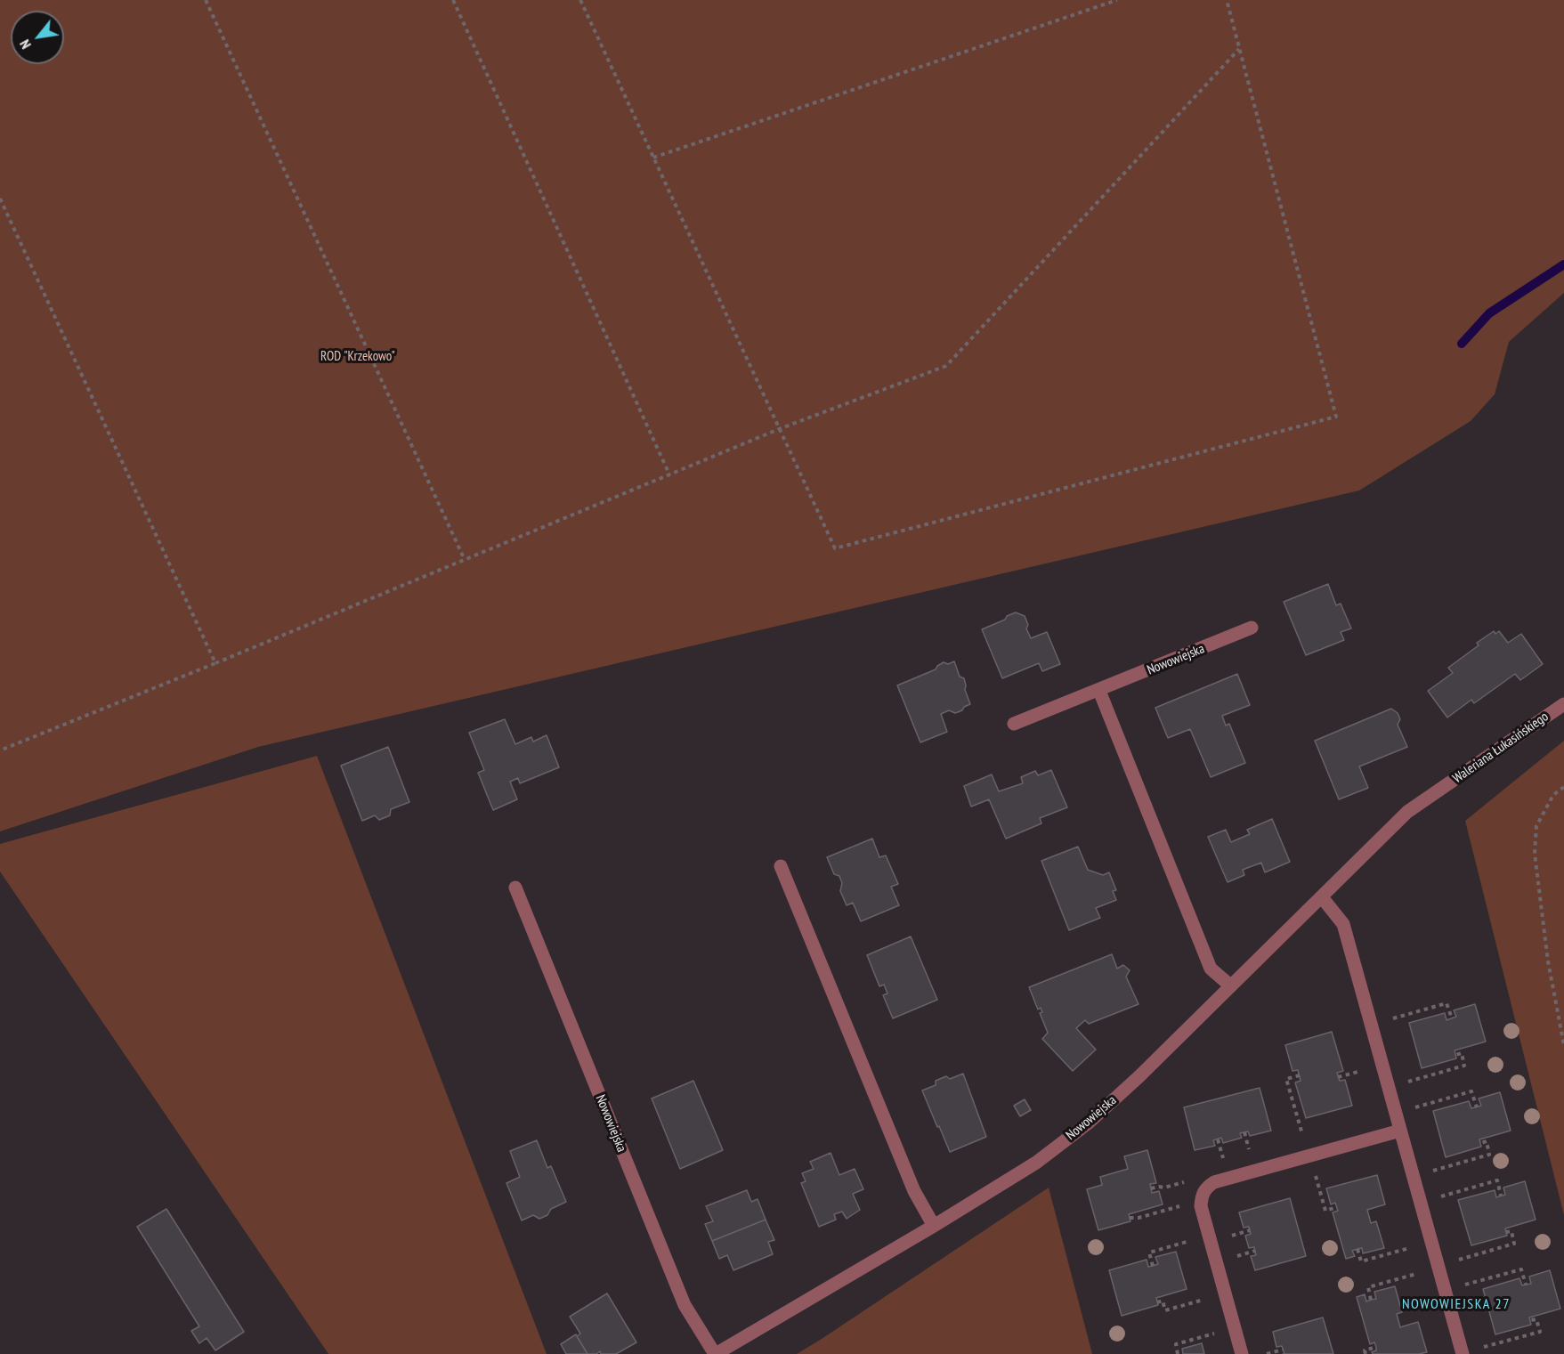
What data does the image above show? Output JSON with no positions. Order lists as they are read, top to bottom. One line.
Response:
{"streets":{"street":["Nowowiejska","Waleriana Łukasińskiego"]},"crossings":[["Nowowiejska","Waleriana Łukasińskiego"]],"districts":["NOWOWIEJSKA 27"],"parks":["ROD \"Krzekowo\""],"north":"bottom left"}
